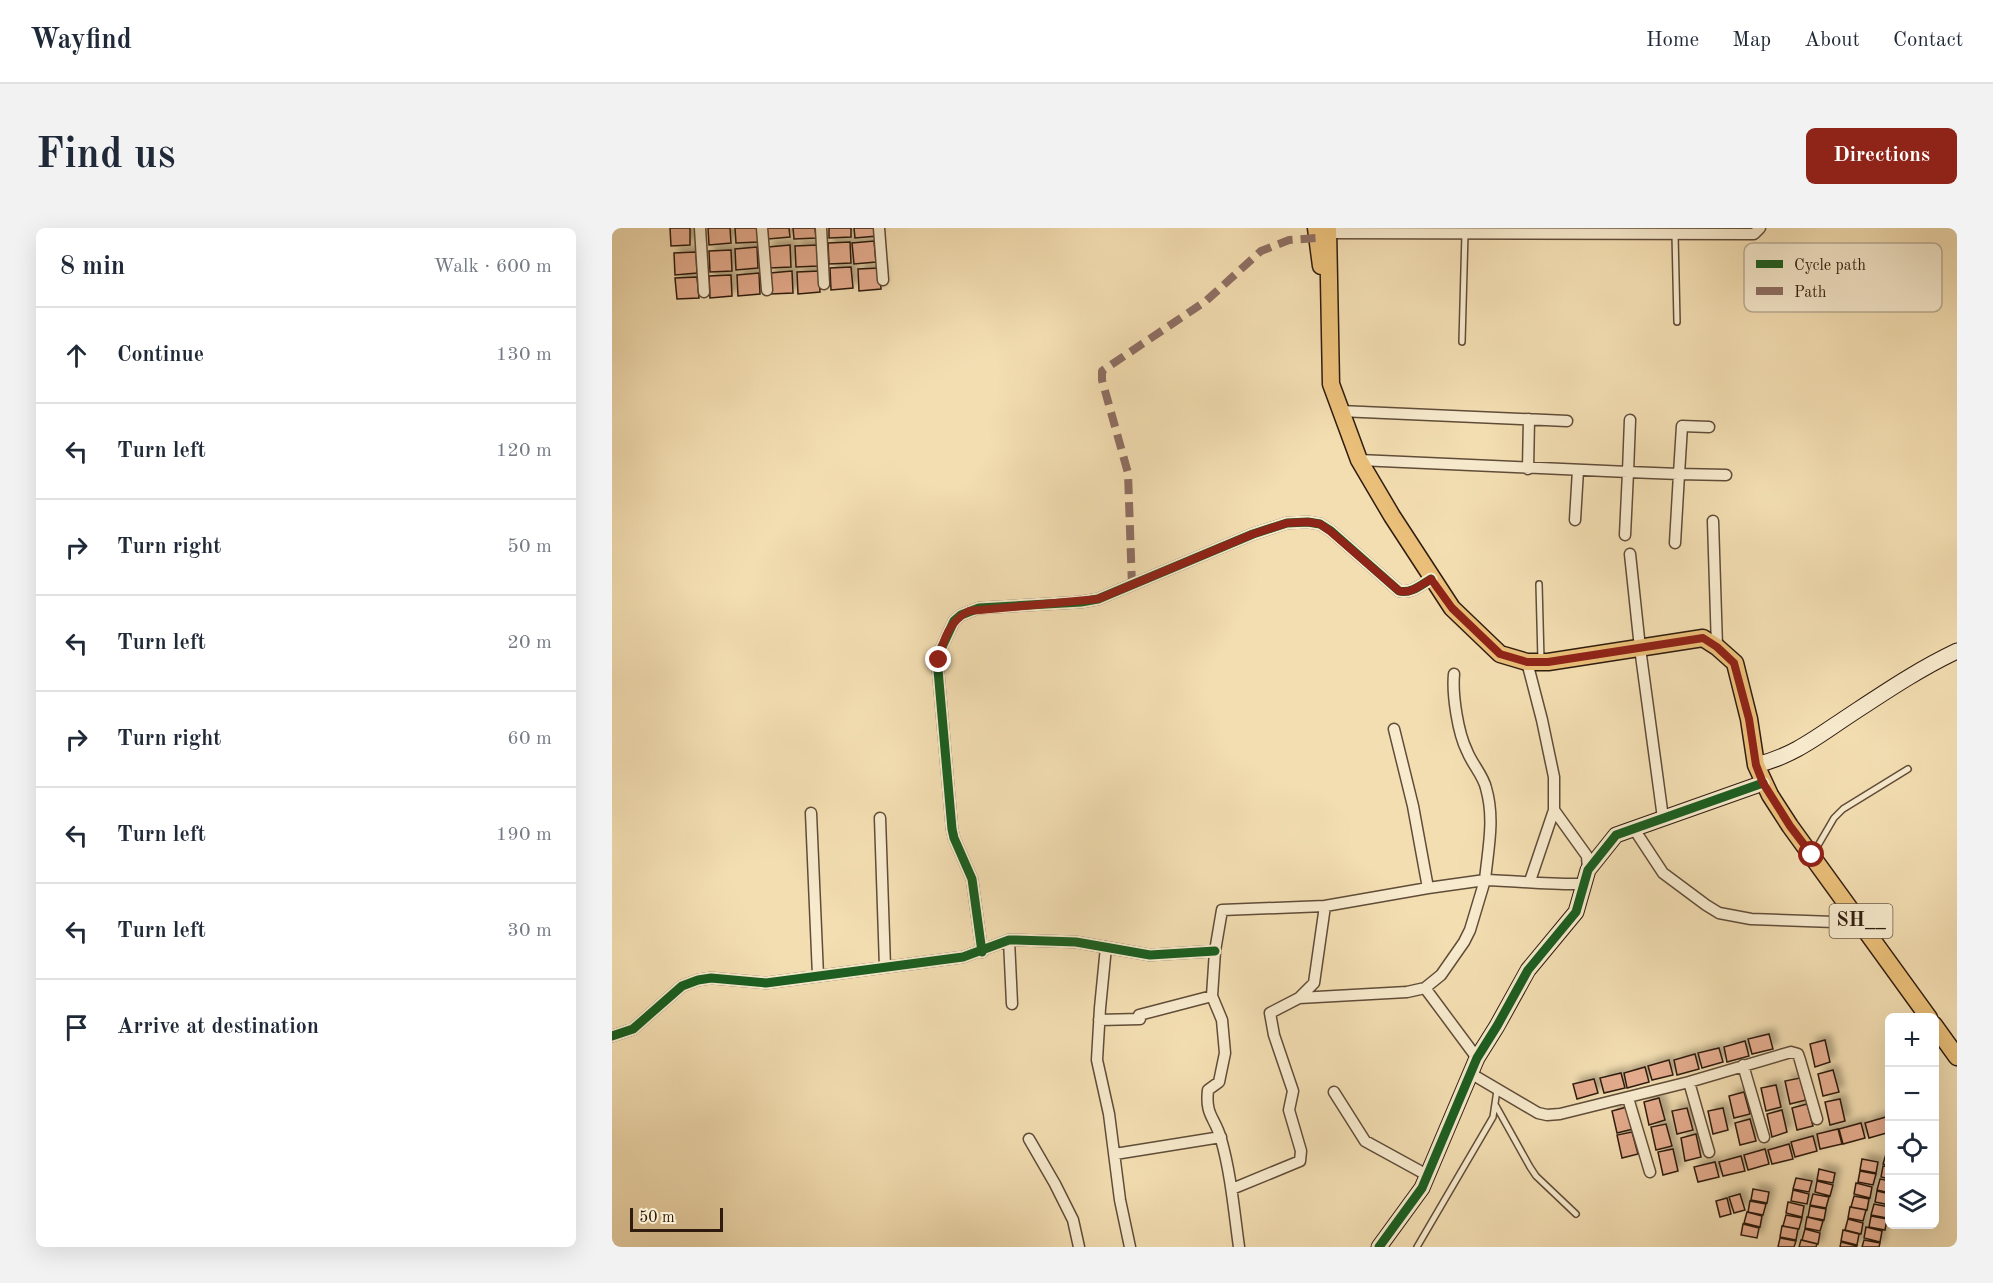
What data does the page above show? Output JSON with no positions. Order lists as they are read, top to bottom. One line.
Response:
{"streets":{"main road":["SH__"]},"legend":["Cycle path","Path"],"scale_bar":"50 m","page":{"header":"Wayfind","nav":["Home","Map","About","Contact"],"buttons":"Directions","title":"Find us","heading":["8 min","Walk · 600 m"],"list":[["Continue","130 m"],["Turn left","120 m"],["Turn right","50 m"],["Turn left","20 m"],["Turn right","60 m"],["Turn left","190 m"],["Turn left","30 m"],"Arrive at destination"],"map_buttons":["+","−"],"scale":"50 m"}}
